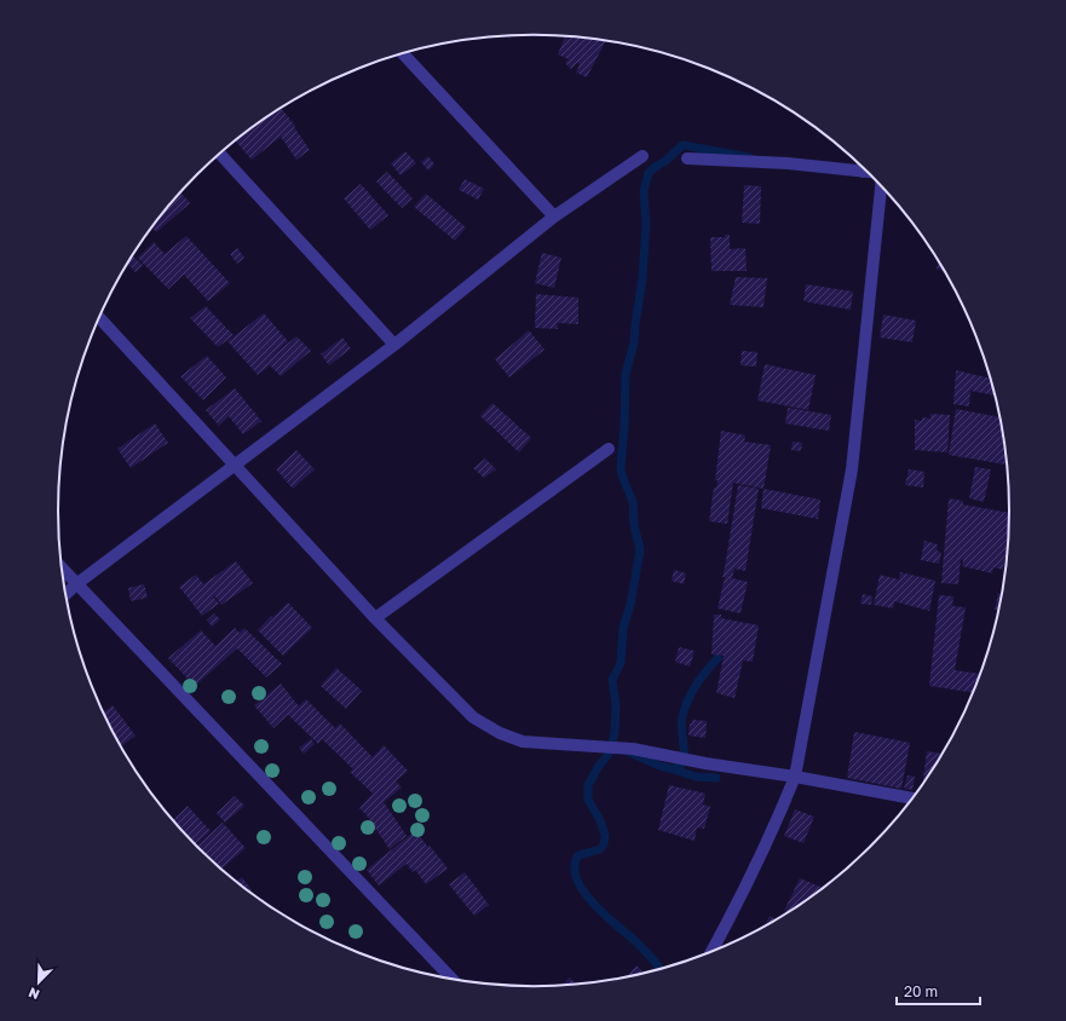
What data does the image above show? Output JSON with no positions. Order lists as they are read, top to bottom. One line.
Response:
{"scale_bar":"20 m","north":"bottom left"}
